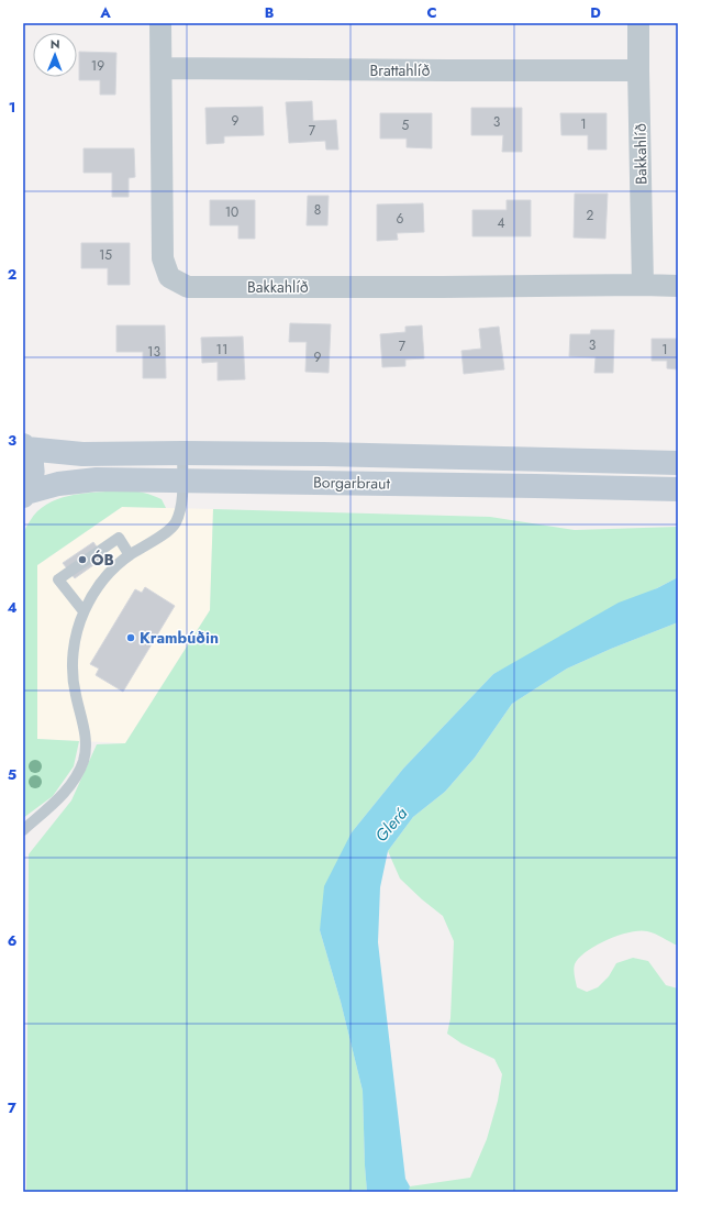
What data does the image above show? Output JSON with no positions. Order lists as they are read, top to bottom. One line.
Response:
{"streets":{"street":["Brattahlíð","Bakkahlíð","Borgarbraut"]},"crossings":[["Brattahlíð","Bakkahlíð"]],"water":["Glerá"],"places":["ÓB","Krambúðin"],"house_numbers":["19","9","3","1","5","7","8","10","2","6","4","15","3","7","11","1","13","9"],"north":"top","grid":{"columns":["A","B","C","D"],"rows":["1","2","3","4","5","6","7"]}}
